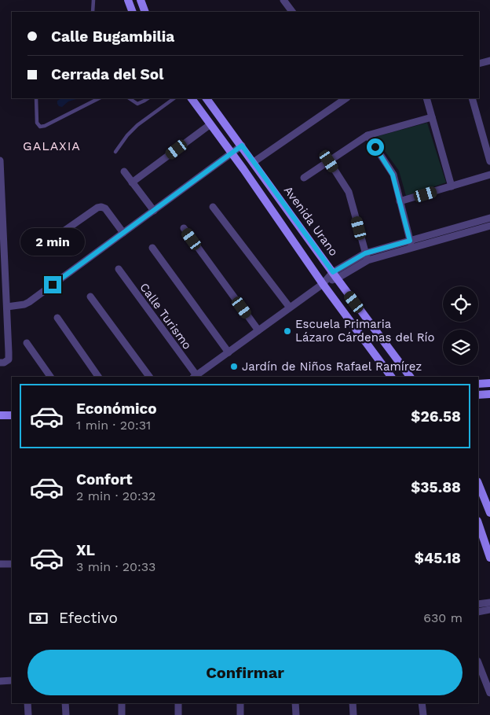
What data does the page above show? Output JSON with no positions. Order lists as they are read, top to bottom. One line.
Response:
{"streets":{"main road":["Avenida Urano"],"street":["Calle Turismo"]},"districts":["GALAXIA"],"places":["Escuela Primaria Lázaro Cárdenas del Río","Jardín de Niños Rafael Ramírez"],"page":{"banner":["Calle Bugambilia","Cerrada del Sol"],"bubble":"2 min","list":[{"name":"Económico","note":"1 min · 20:31","value":"$26.58"},{"name":"Confort","note":"2 min · 20:32","value":"$35.88"},{"name":"XL","note":"3 min · 20:33","value":"$45.18"}],"pay":["Efectivo","630 m"],"buttons":"Confirmar"}}
